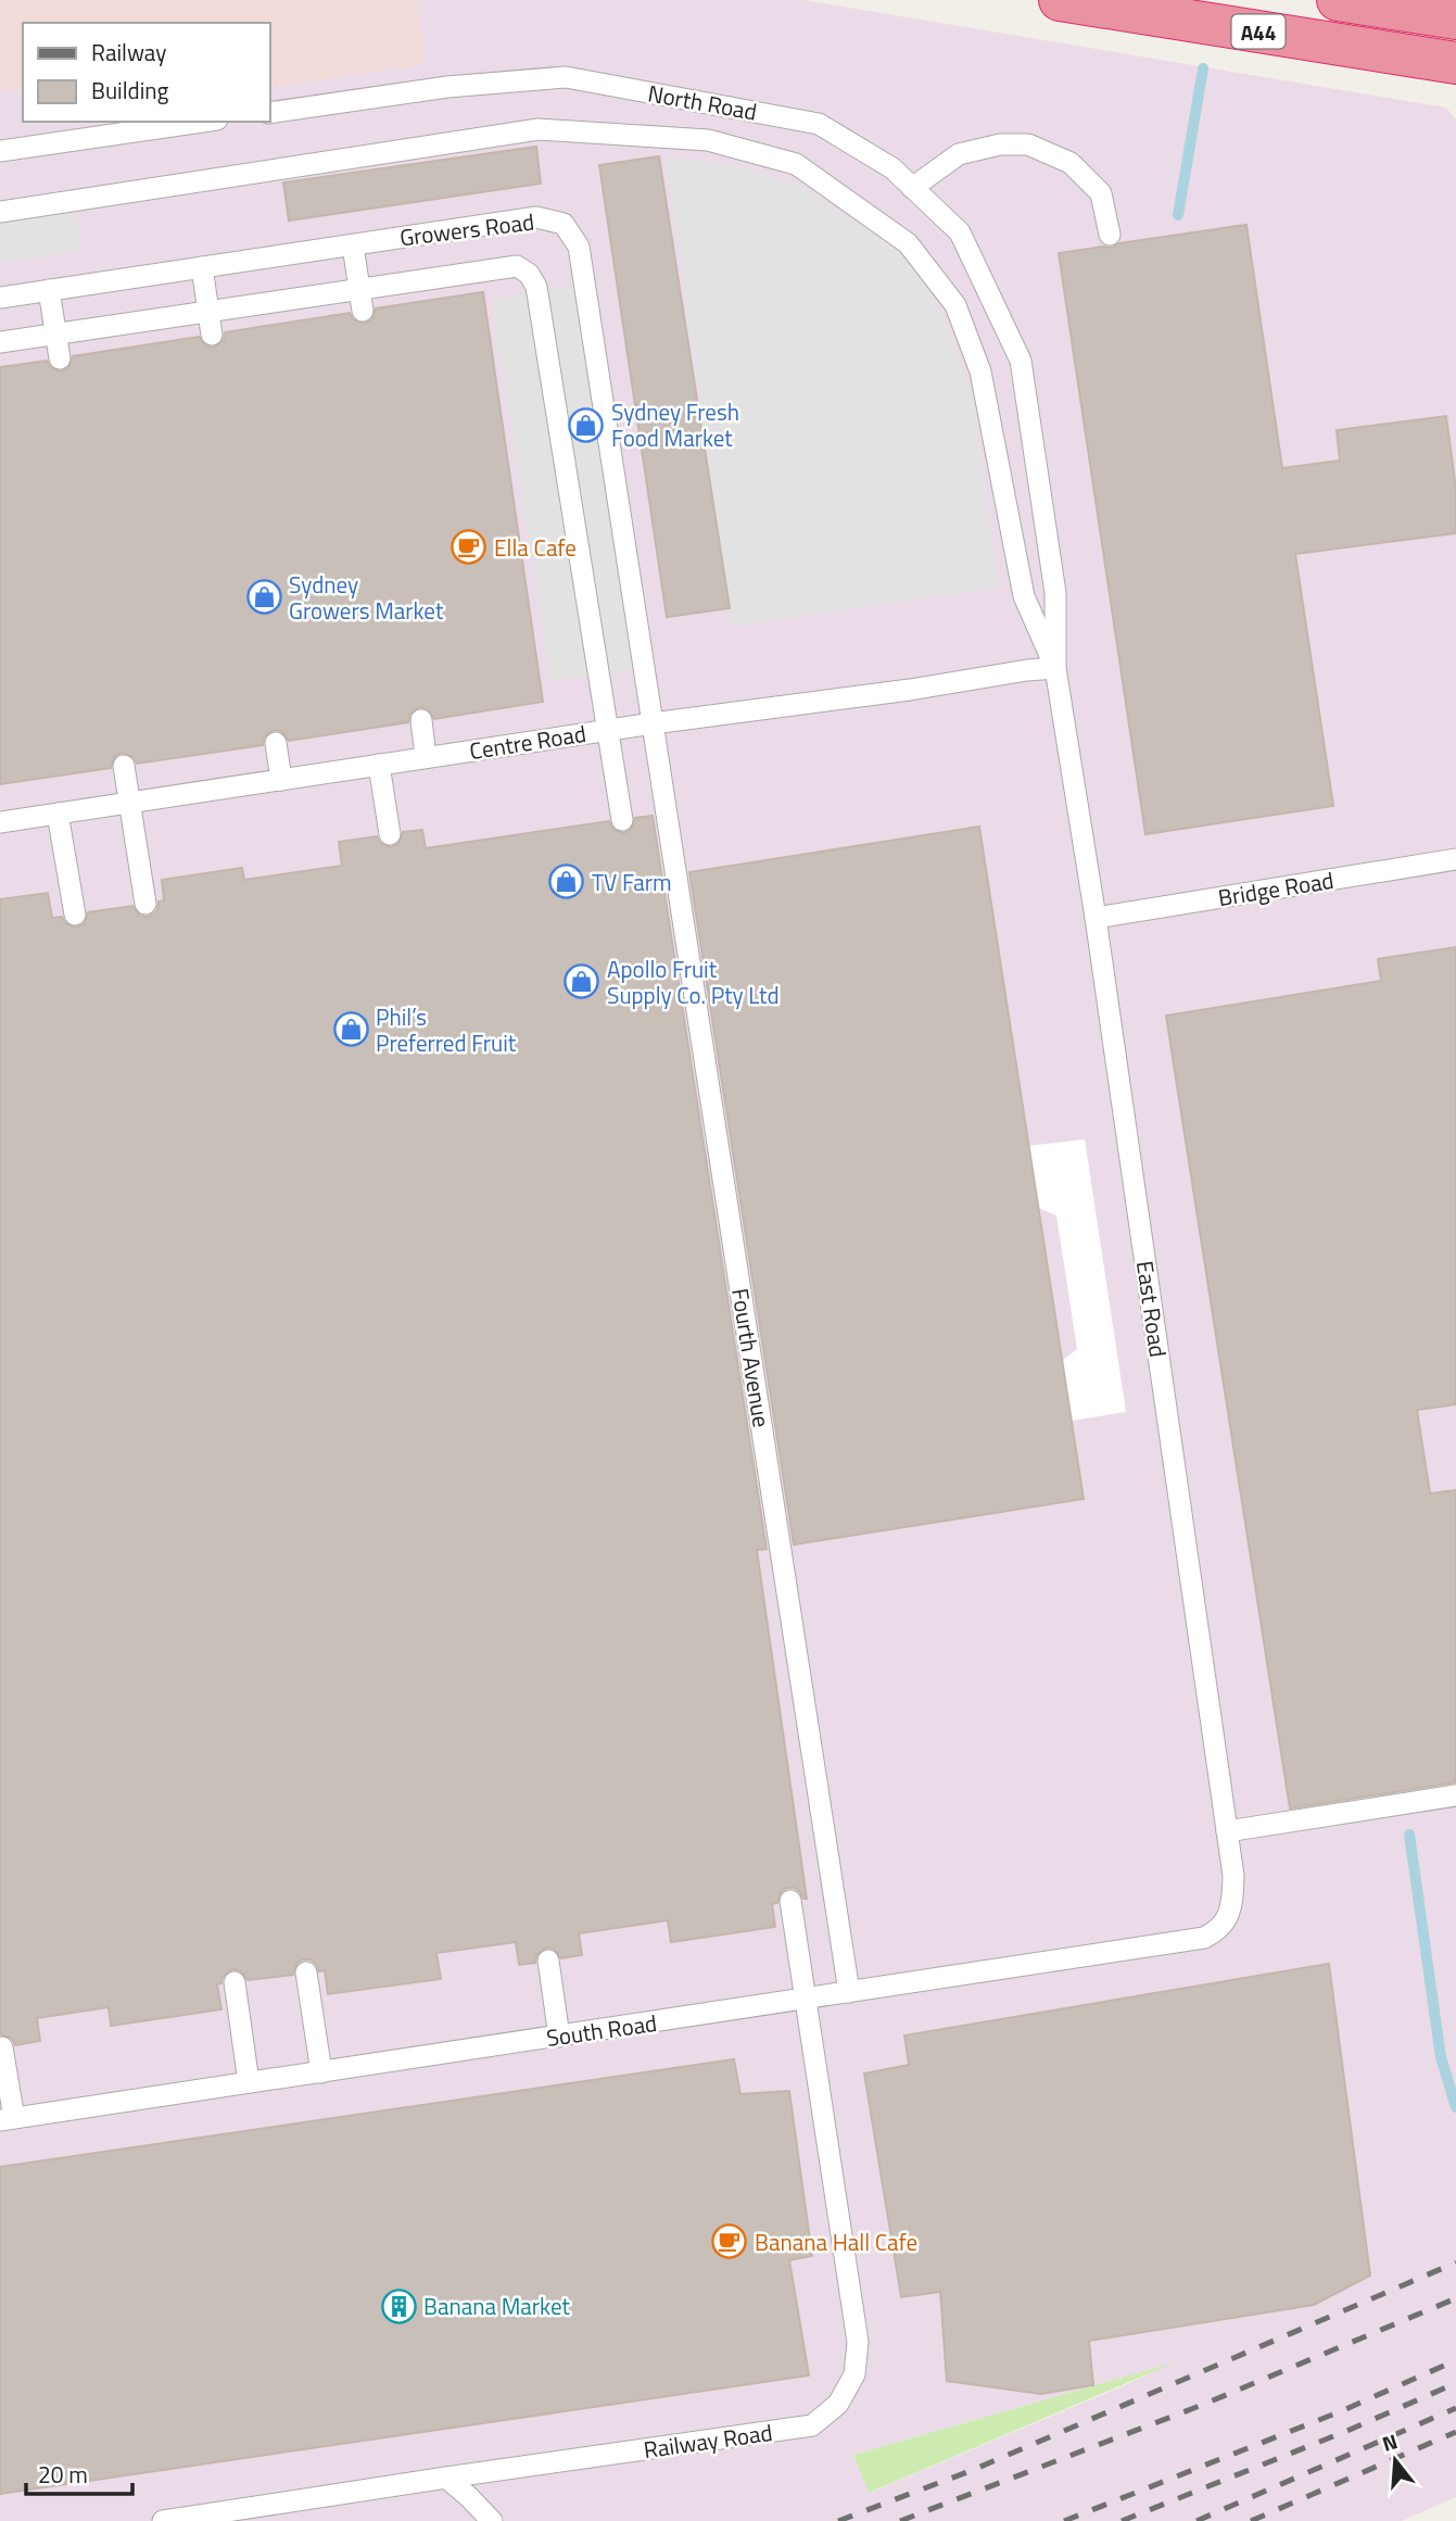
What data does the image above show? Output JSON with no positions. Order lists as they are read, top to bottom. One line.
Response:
{"streets":{"highway":["A44"],"lane":["North Road","Growers Road","Centre Road","Bridge Road","East Road","Fourth Avenue","South Road","Railway Road"]},"crossings":[["North Road","Centre Road"],["North Road","East Road"],["Growers Road","Centre Road"],["Growers Road","Fourth Avenue"],["Centre Road","East Road"],["Centre Road","Fourth Avenue"],["Bridge Road","East Road"],["East Road","South Road"],["Fourth Avenue","South Road"],["South Road","Railway Road"]],"places":{"shop":["Sydney Fresh Food Market","Sydney Growers Market","TV Farm","Apollo Fruit Supply Co. Pty Ltd","Phil’s Preferred Fruit"],"cafe":["Ella Cafe","Banana Hall Cafe"],"building":["Banana Market"]},"legend":["Railway","Building"],"scale_bar":"20 m","north":"top"}
